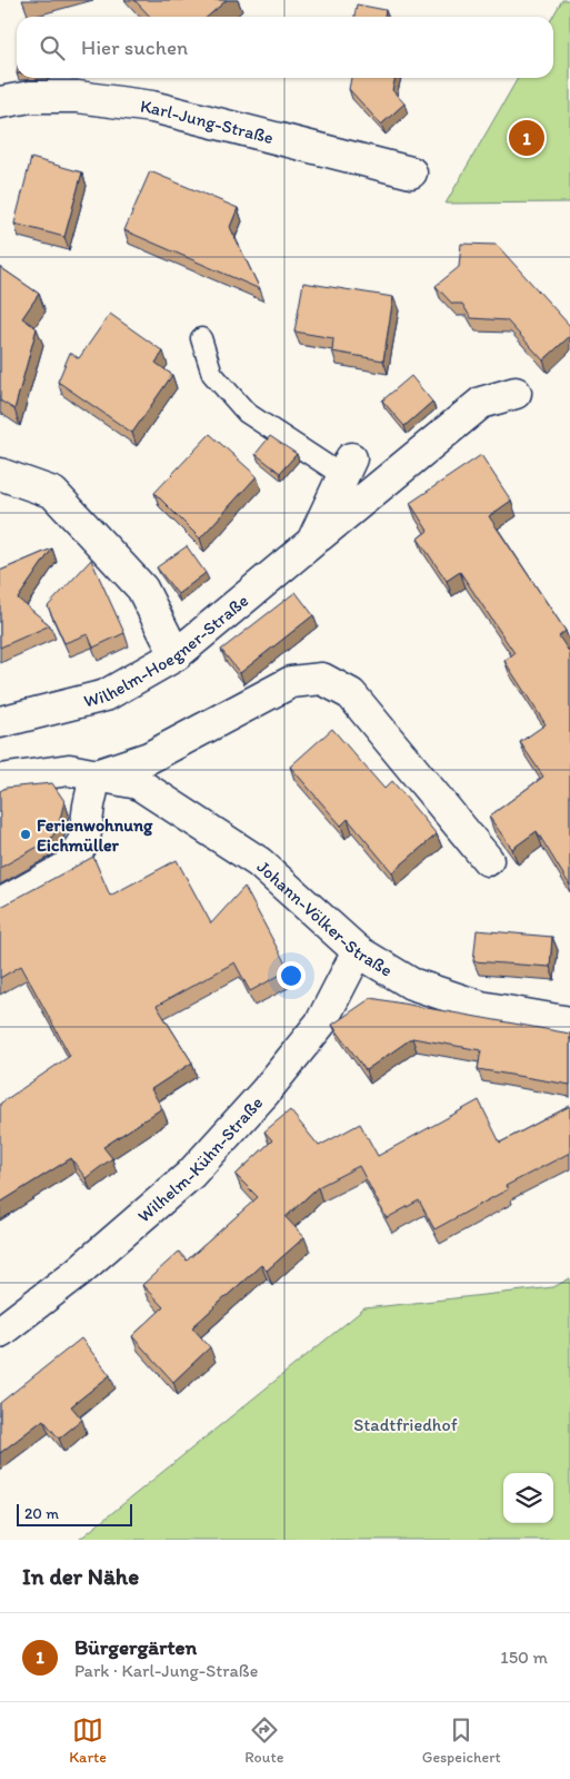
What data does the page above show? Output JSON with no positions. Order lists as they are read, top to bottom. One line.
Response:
{"streets":{"street":["Karl-Jung-Straße","Wilhelm-Hoegner-Straße","Johann-Völker-Straße","Wilhelm-Kühn-Straße"]},"crossings":[["Johann-Völker-Straße","Wilhelm-Kühn-Straße"]],"parks":["Stadtfriedhof"],"places":["Ferienwohnung Eichmüller"],"scale_bar":"20 m","page":{"search":"Hier suchen","pins":"1","scale":"20 m","heading":"In der Nähe","list":[{"mark":"1","name":"Bürgergärten","note":"Park · Karl-Jung-Straße","value":"150 m"}],"nav":["Karte","Route","Gespeichert"]}}
